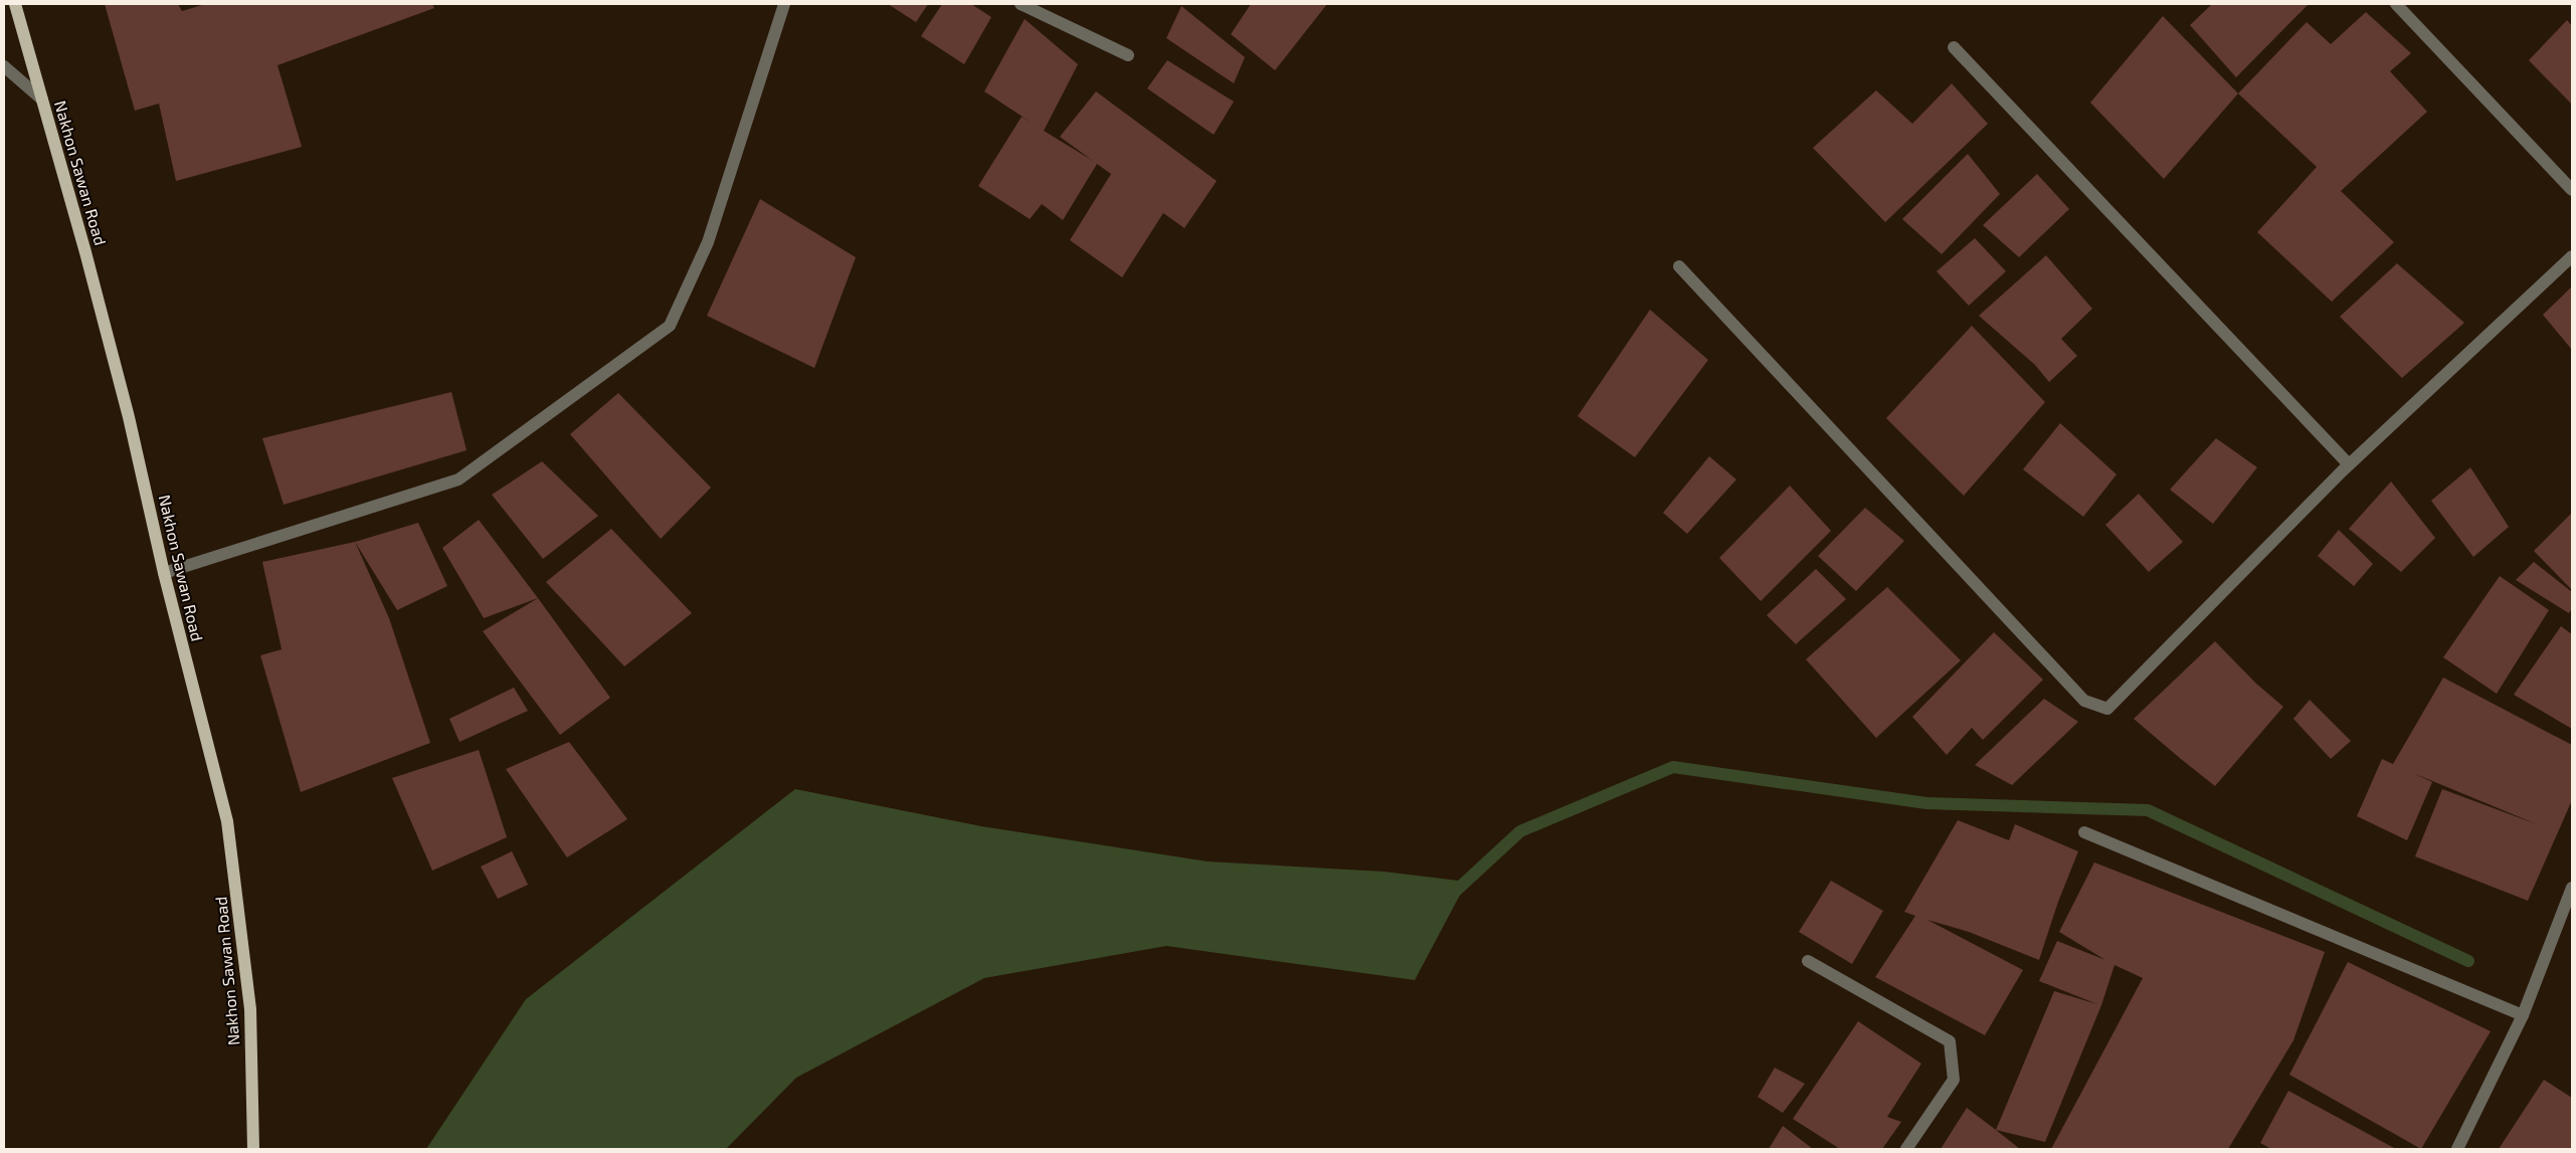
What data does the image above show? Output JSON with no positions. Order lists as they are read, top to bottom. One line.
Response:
{"streets":{"main road":["Nakhon Sawan Road"]}}
